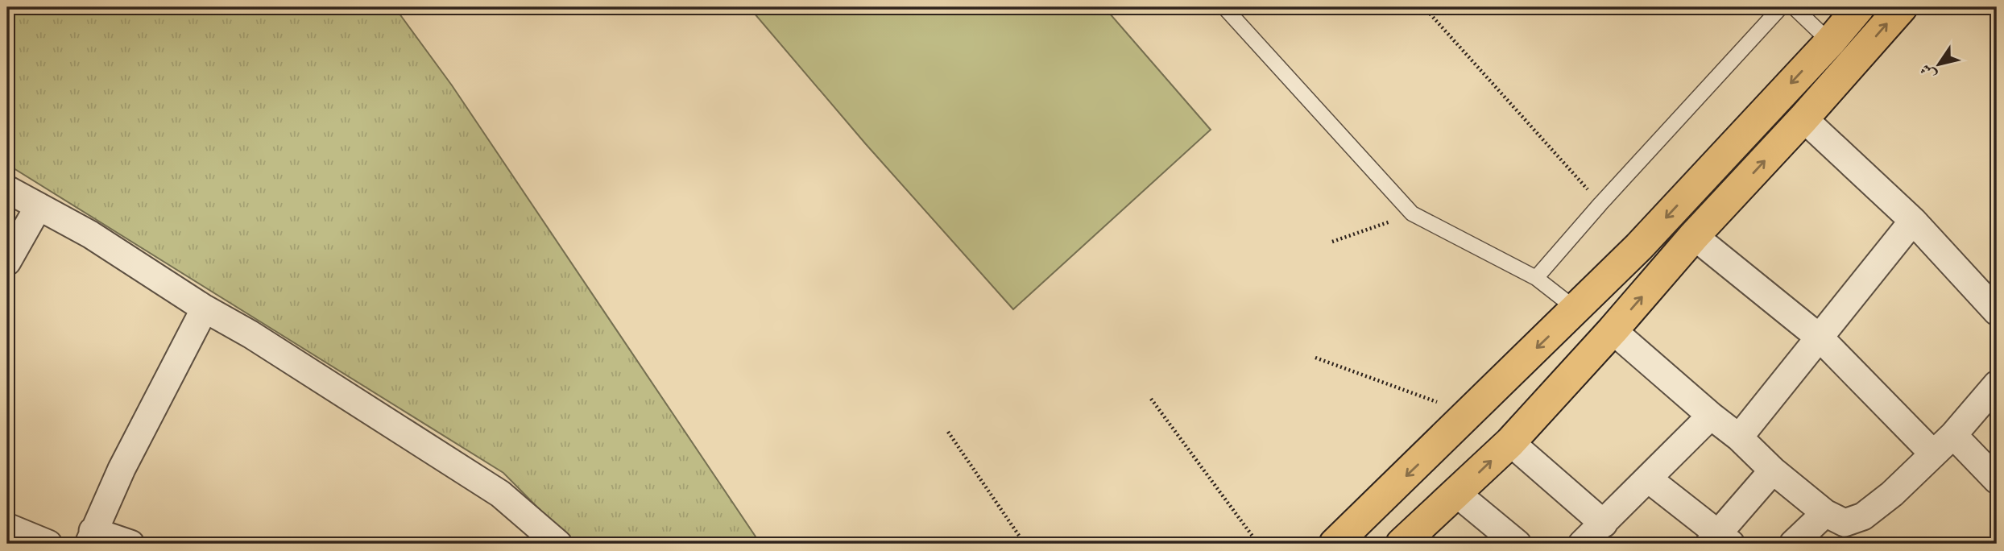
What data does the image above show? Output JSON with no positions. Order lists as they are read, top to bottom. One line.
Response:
{"north":"bottom left"}
